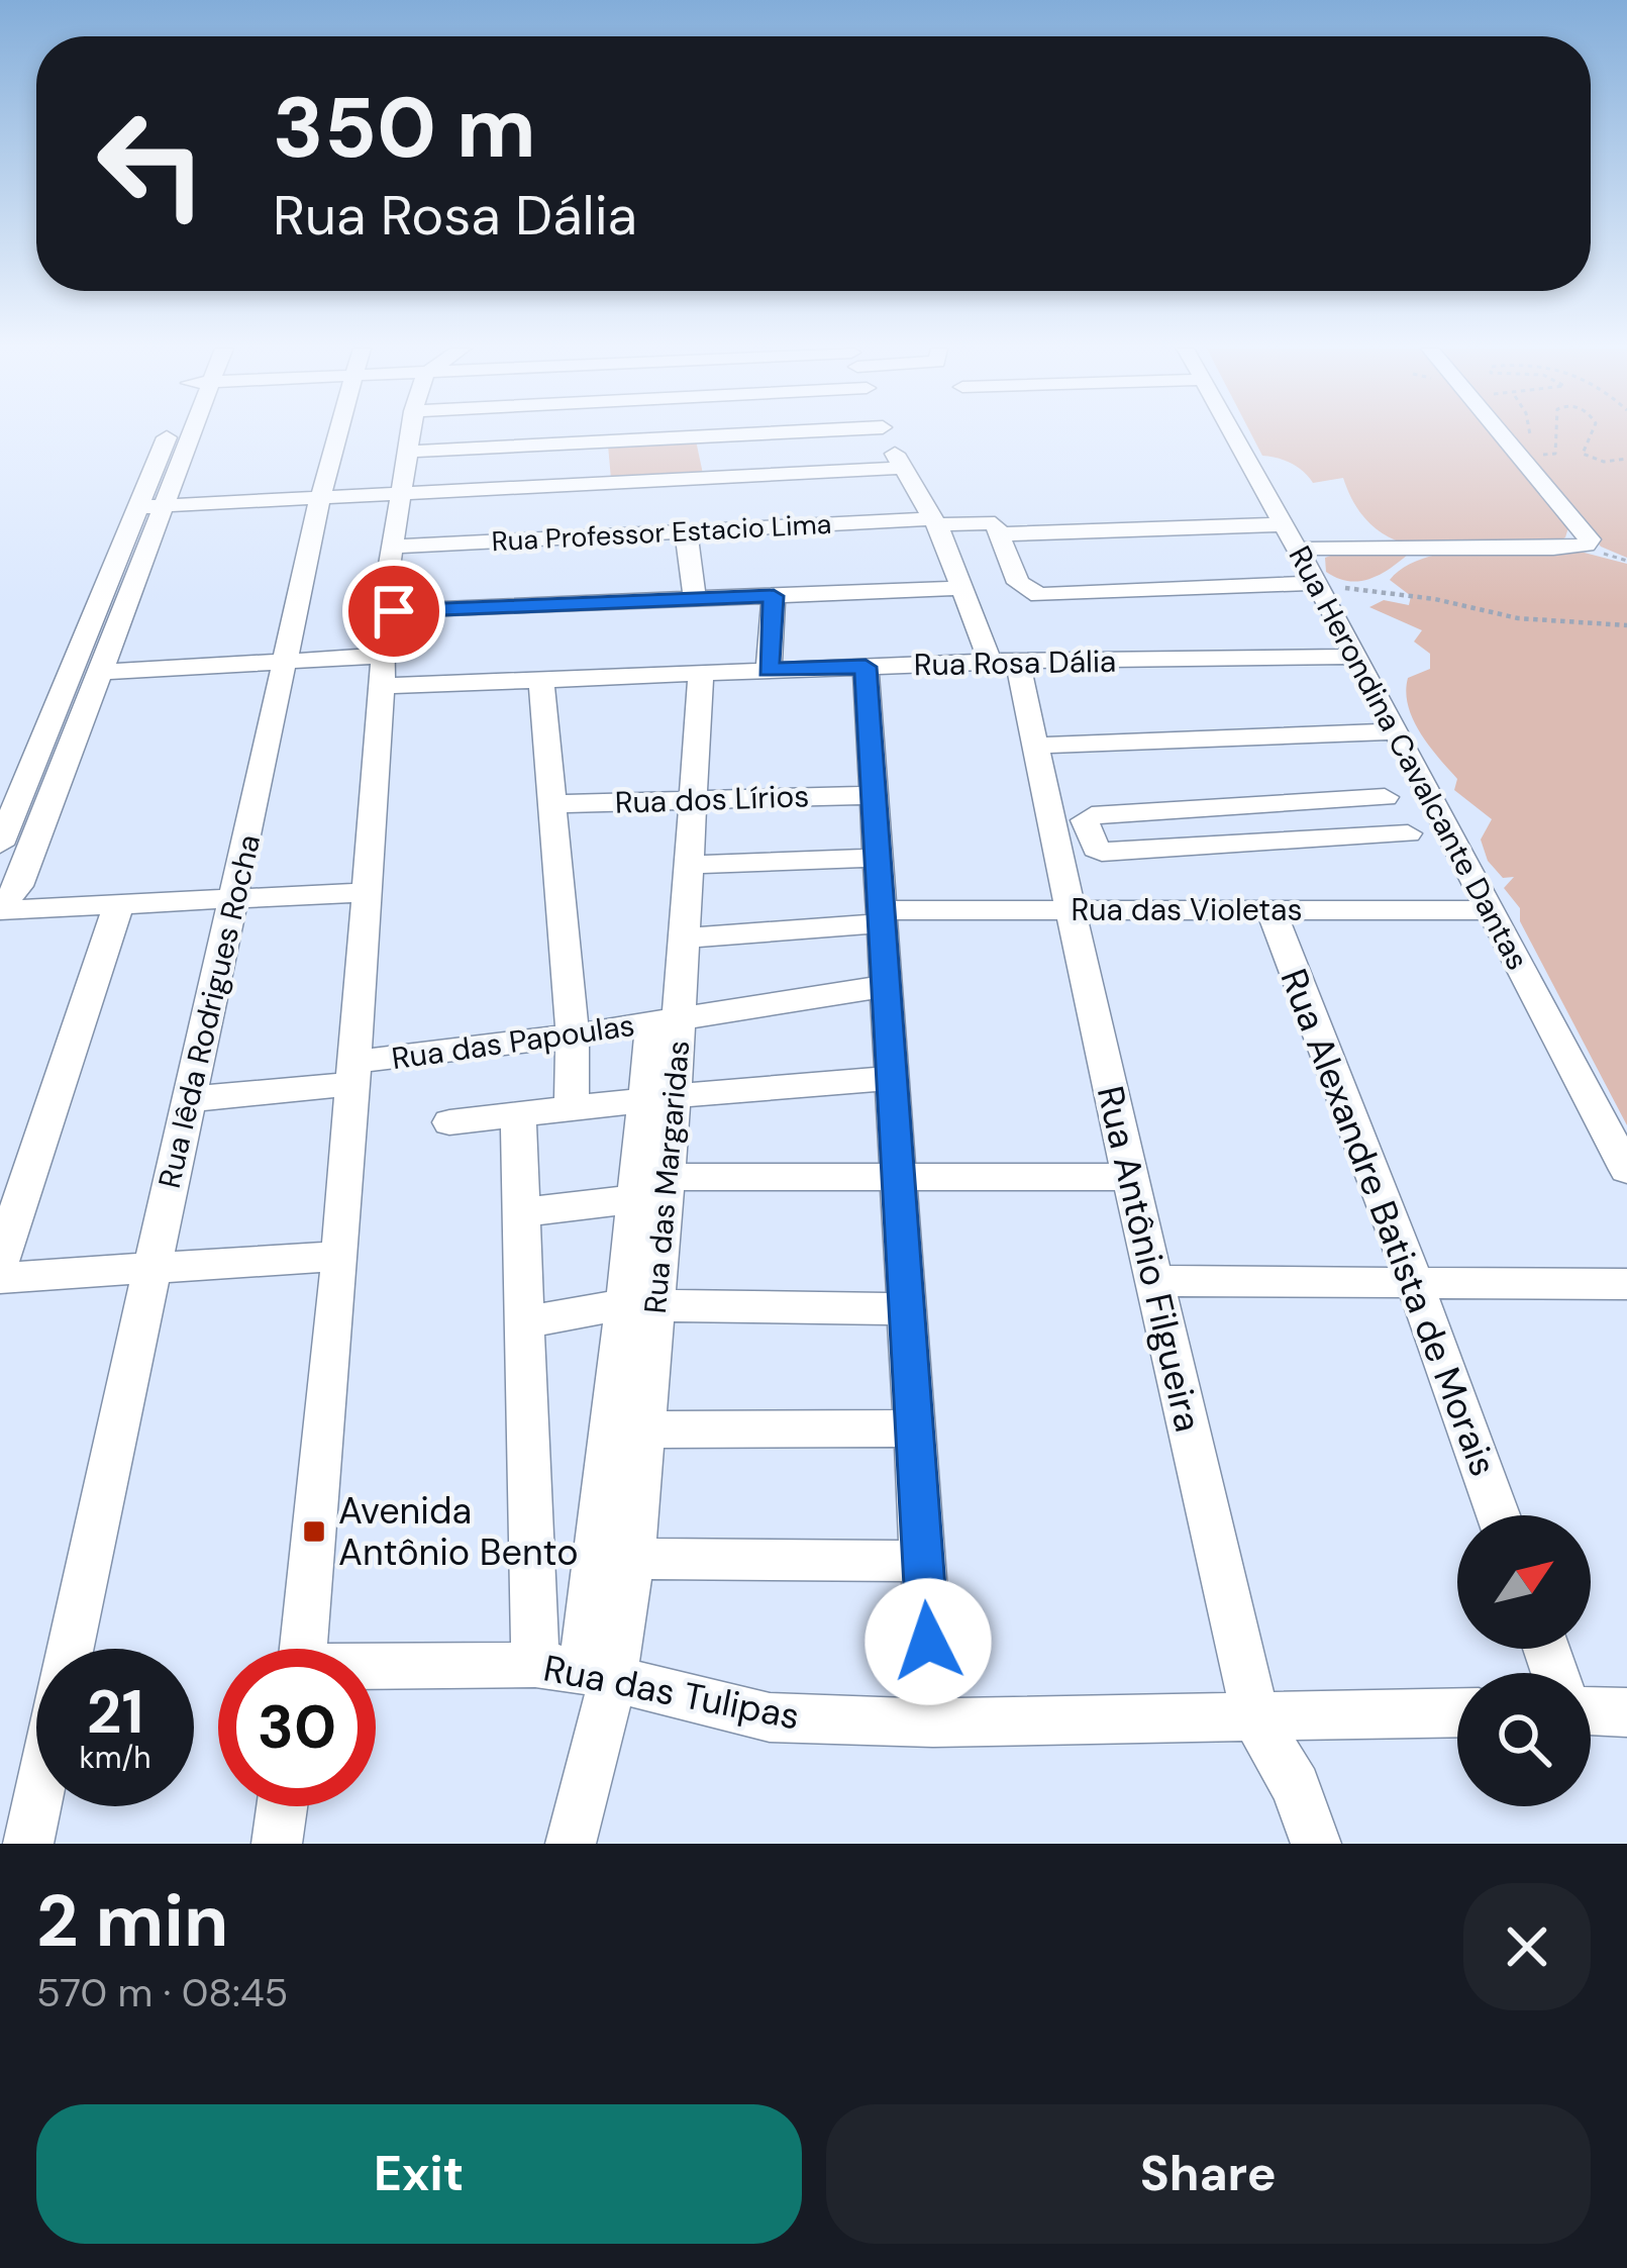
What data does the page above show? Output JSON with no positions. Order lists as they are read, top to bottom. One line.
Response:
{"streets":{"street":["Rua Professor Estacio Lima","Rua Rosa Dália","Rua Herondina Cavalcante Dantas","Rua dos Lírios","Rua das Violetas","Rua Iêda Rodrigues Rocha","Rua das Papoulas","Rua das Margaridas","Rua Alexandre Batista de Morais","Rua Antônio Filgueira","Rua das Tulipas"]},"crossings":[["Rua Professor Estacio Lima","Rua Herondina Cavalcante Dantas"],["Rua Professor Estacio Lima","Rua Antônio Filgueira"],["Rua Rosa Dália","Rua Herondina Cavalcante Dantas"],["Rua Rosa Dália","Rua Iêda Rodrigues Rocha"],["Rua Rosa Dália","Rua das Margaridas"],["Rua Rosa Dália","Rua Antônio Filgueira"],["Rua Herondina Cavalcante Dantas","Rua das Violetas"],["Rua dos Lírios","Rua das Margaridas"],["Rua das Violetas","Rua das Margaridas"],["Rua das Violetas","Rua Alexandre Batista de Morais"],["Rua das Violetas","Rua Antônio Filgueira"],["Rua Iêda Rodrigues Rocha","Rua das Papoulas"],["Rua das Papoulas","Rua das Margaridas"],["Rua das Margaridas","Rua das Tulipas"],["Rua Antônio Filgueira","Rua das Tulipas"]],"places":{"transit":["Avenida Antônio Bento"]},"north":"top right","page":{"turn":["350 m","Rua Rosa Dália"],"speed":"21 km/h","limit":"30","heading":["2 min","570 m · 08:45"],"buttons":["Exit","Share"]}}
